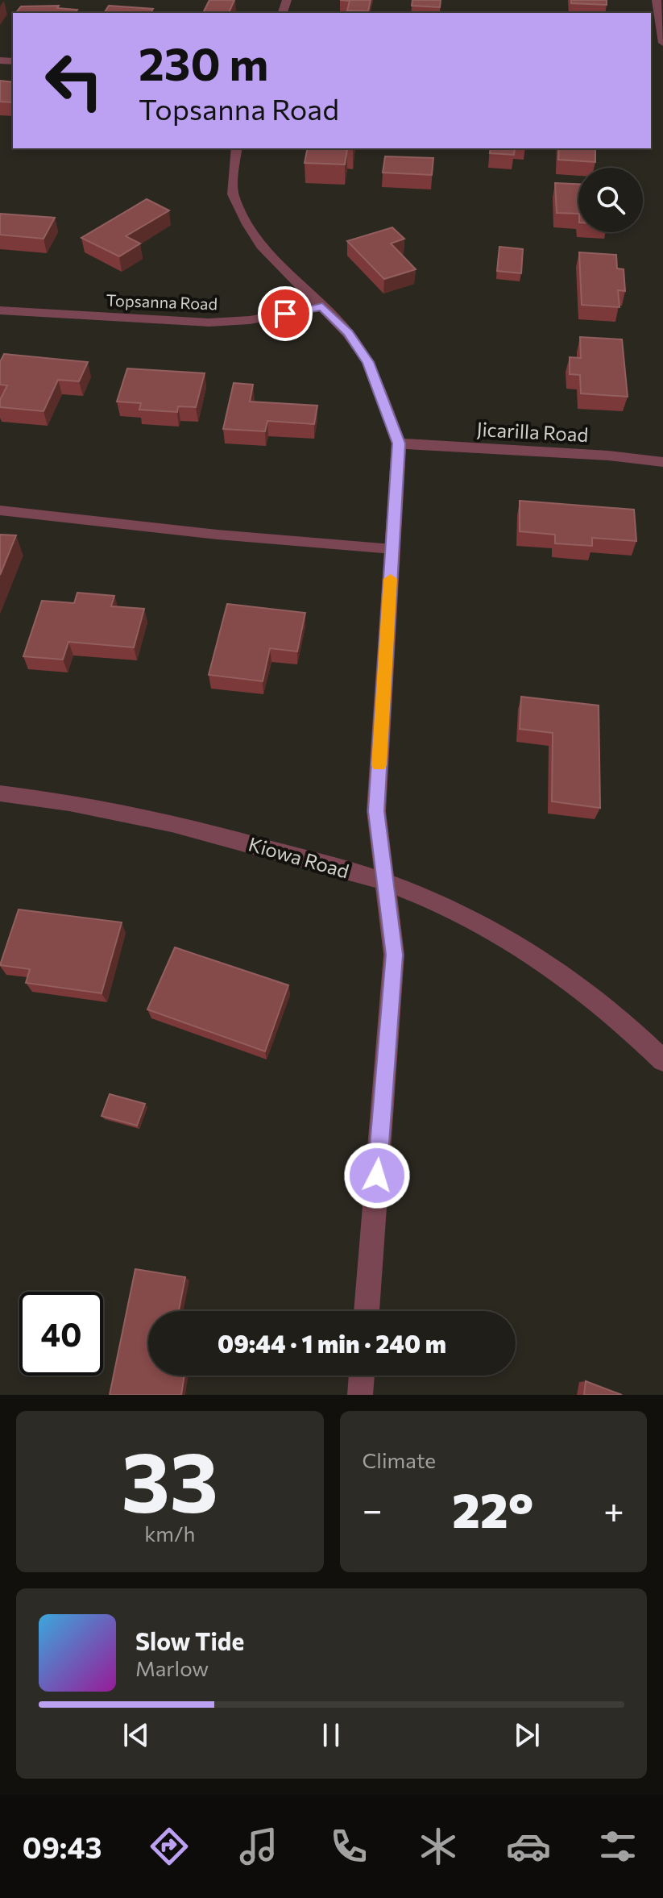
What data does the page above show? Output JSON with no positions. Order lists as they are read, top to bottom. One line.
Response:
{"streets":{"street":["Topsanna Road","Jicarilla Road","Kiowa Road"]},"page":{"turn":["230 m","Topsanna Road"],"limit":"40","trip":"09:44 · 1 min · 240 m","tile":[["33","km/h"],"Climate"],"heat":["−","22°","+"],"song":["Slow Tide","Marlow"],"tabs":"09:43"}}
